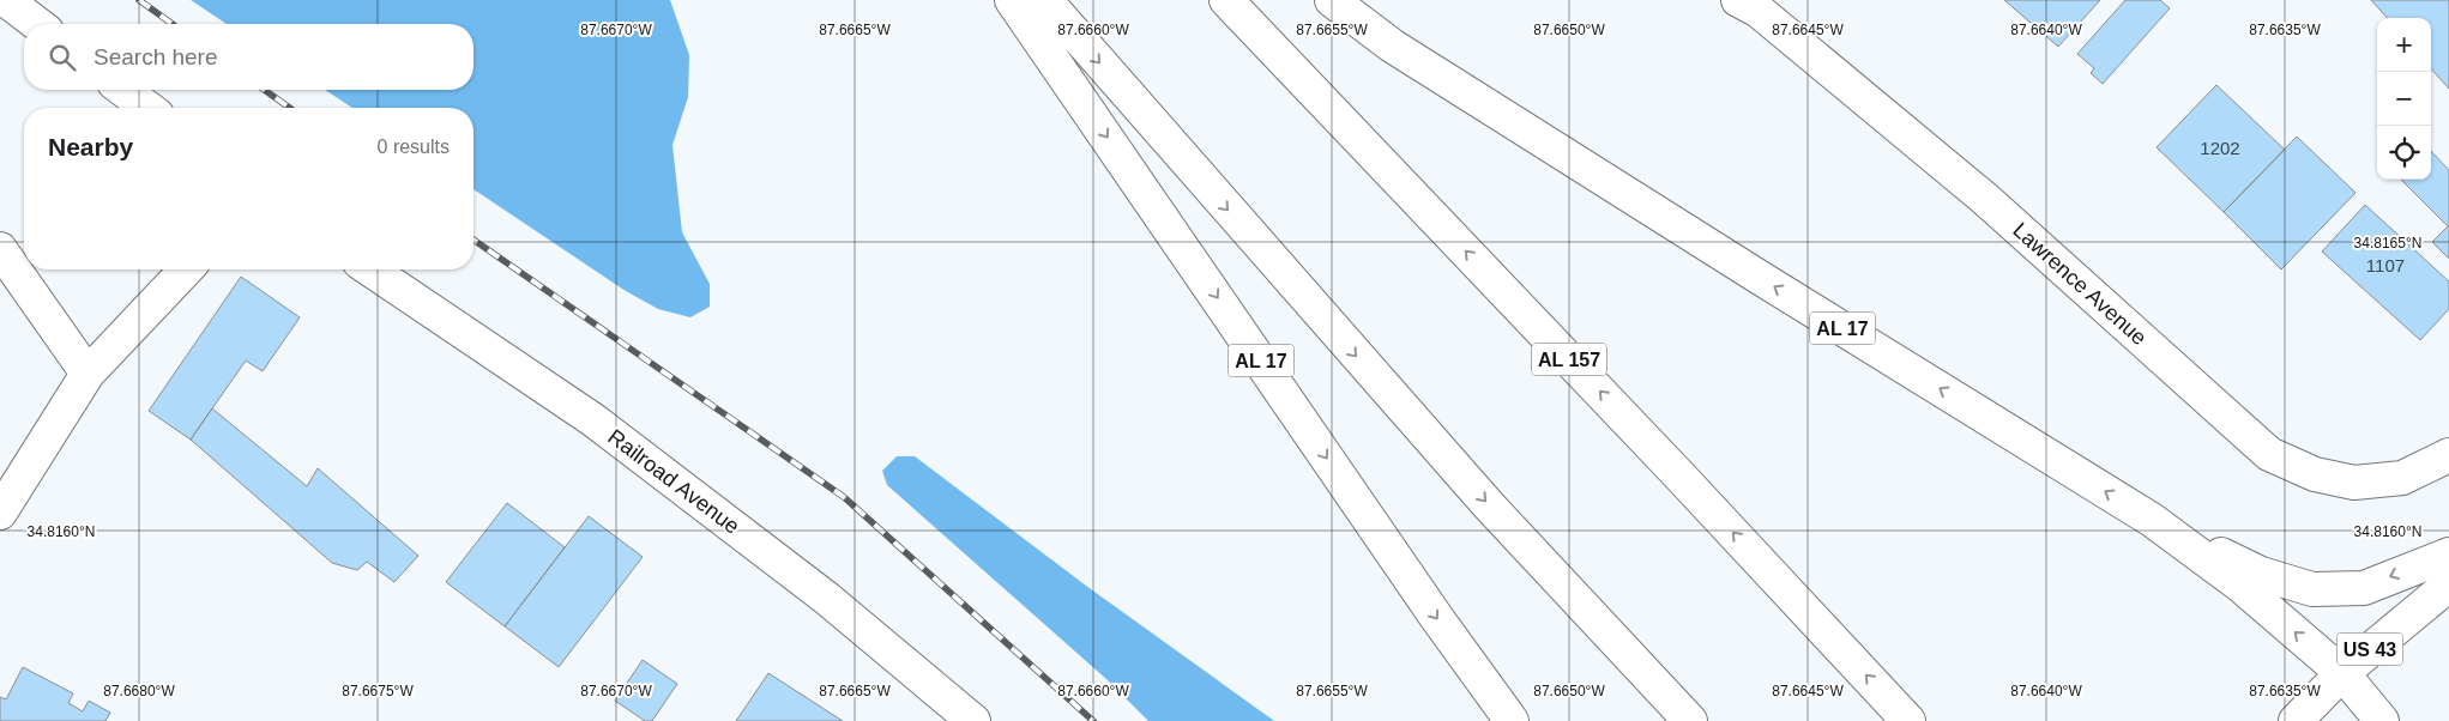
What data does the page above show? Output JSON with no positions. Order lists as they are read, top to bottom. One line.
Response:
{"streets":{"main road":["Lawrence Avenue","AL 17","AL 157","Railroad Avenue","US 43"]},"crossings":[["AL 17","US 43"]],"house_numbers":["1202","1107"],"page":{"map_buttons":["+","−"],"search":"Search here","heading":["Nearby","0 results"]},"coordinates":["87.6670°W","87.6665°W","87.6660°W","87.6655°W","87.6650°W","87.6645°W","87.6640°W","87.6635°W","34.8165°N","34.8160°N","87.6680°W","87.6675°W"]}
